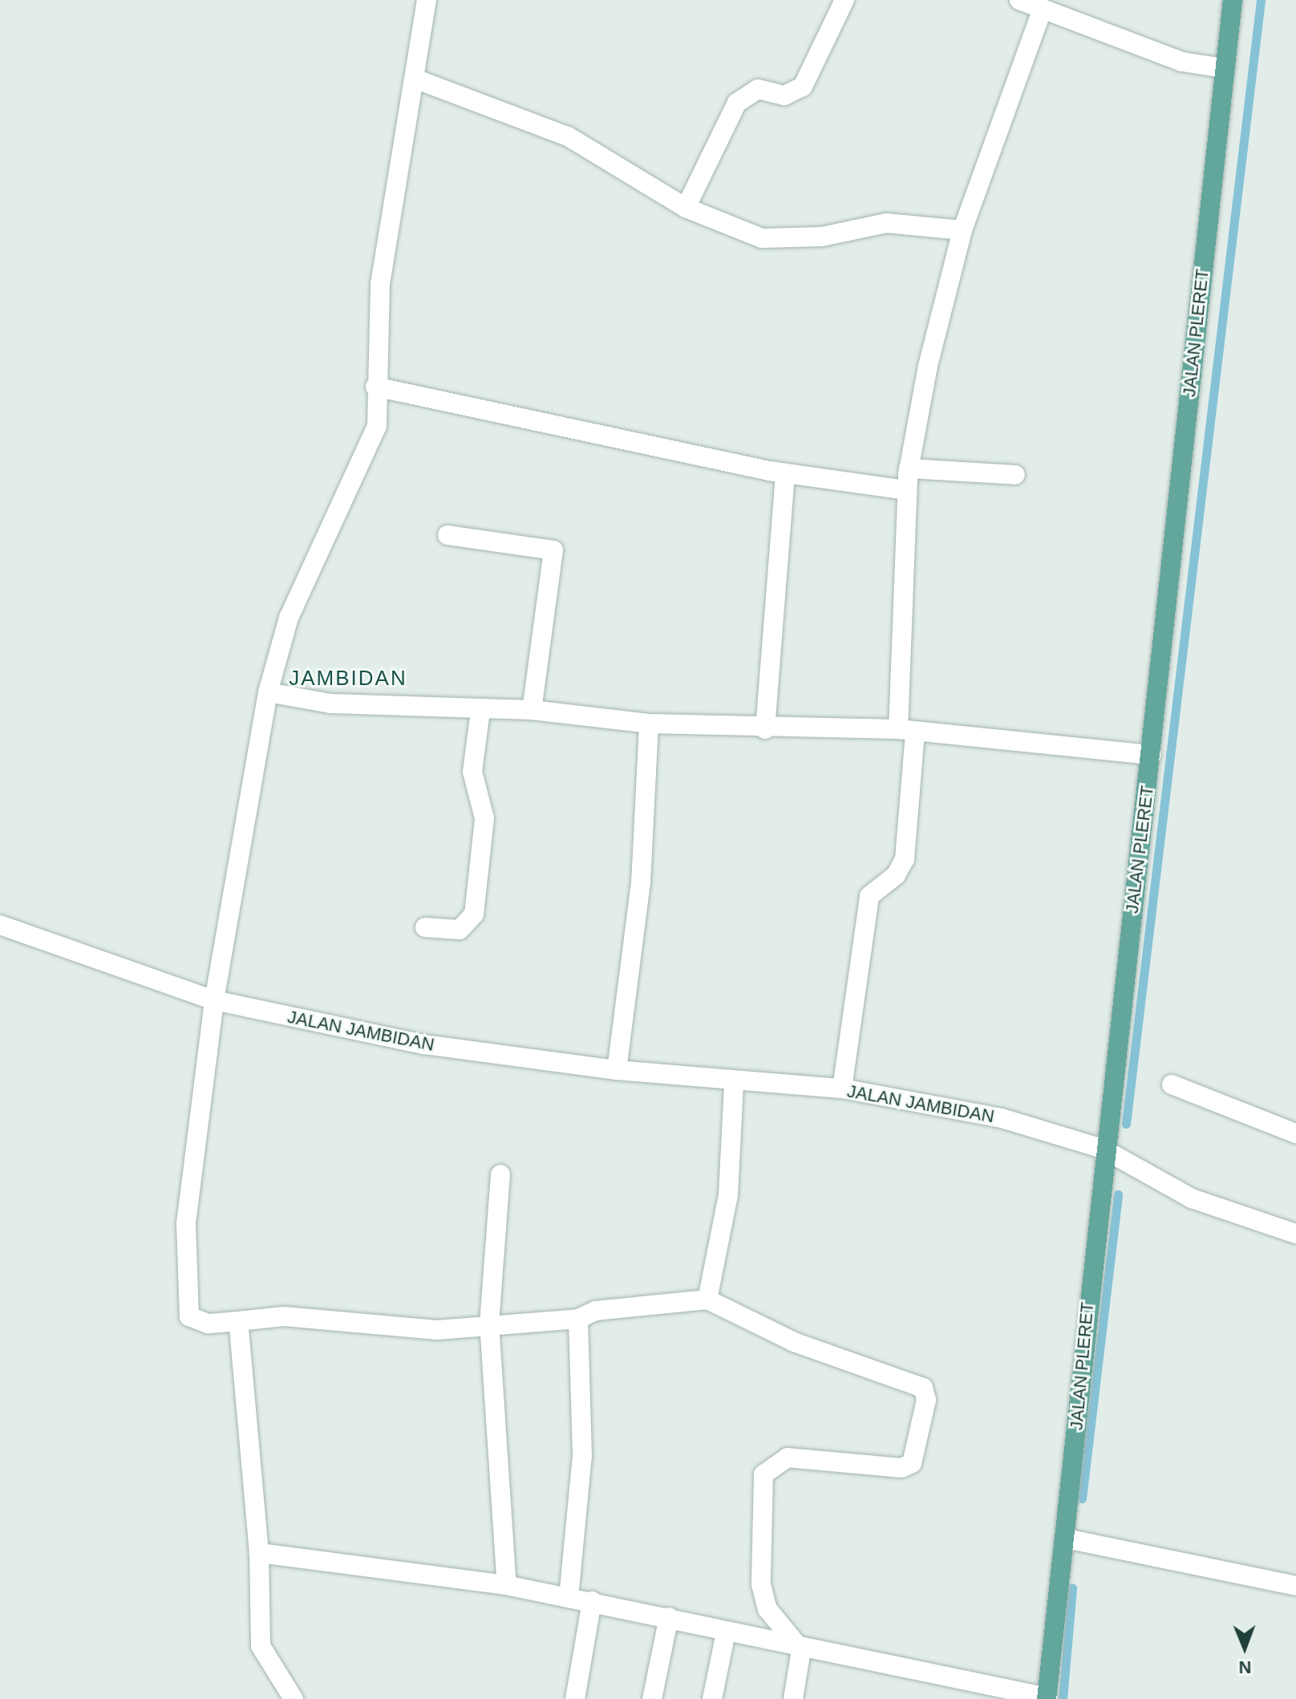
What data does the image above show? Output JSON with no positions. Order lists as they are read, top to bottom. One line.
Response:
{"streets":{"main road":["JALAN PLERET"],"street":["JALAN JAMBIDAN"]},"crossings":[["JALAN PLERET","JALAN JAMBIDAN"]],"districts":["JAMBIDAN"],"north":"bottom"}
